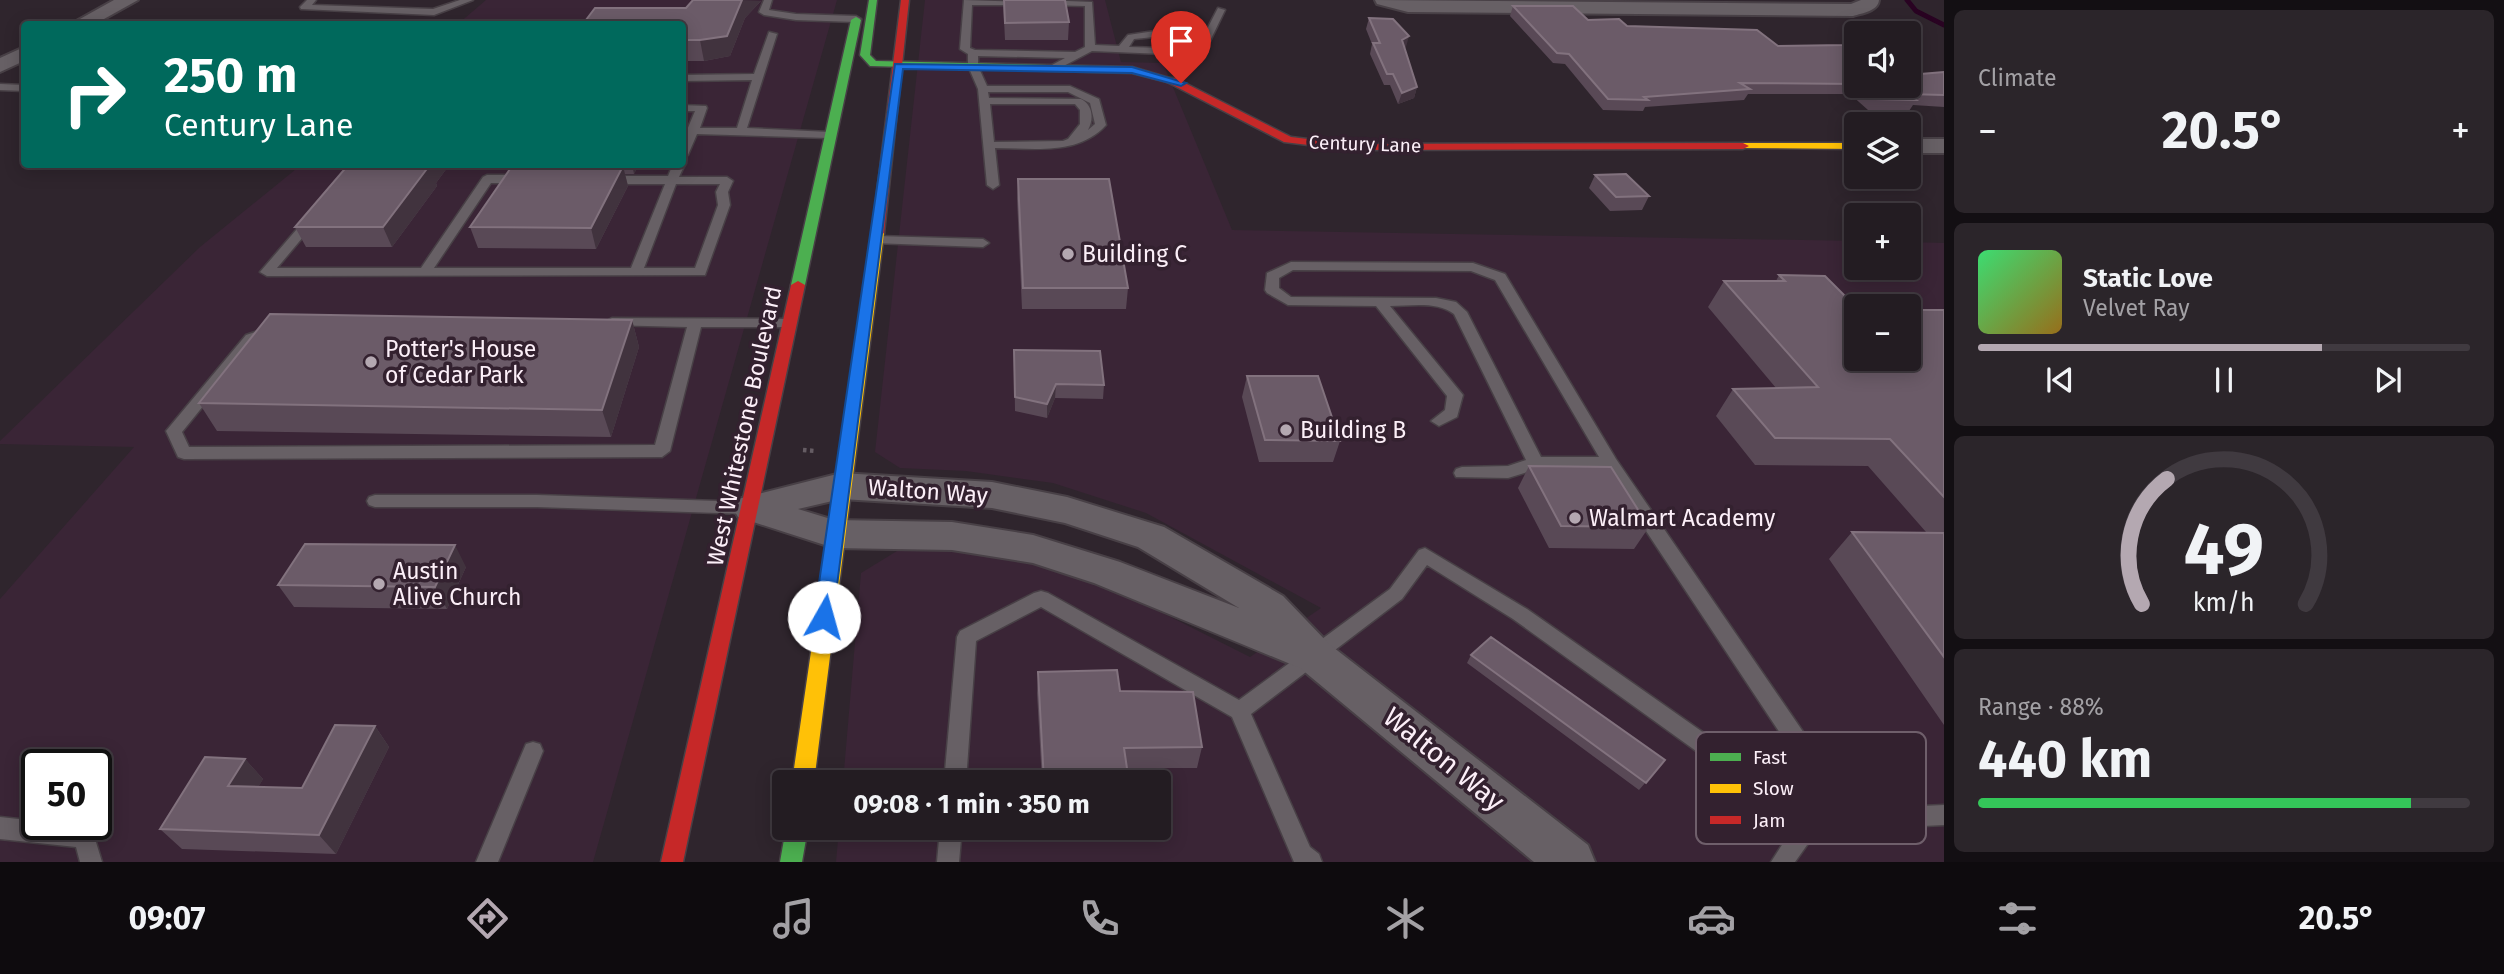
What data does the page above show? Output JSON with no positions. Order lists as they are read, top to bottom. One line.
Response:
{"streets":{"main road":["Century Lane","West Whitestone Boulevard"],"street":["Walton Way"]},"crossings":[["West Whitestone Boulevard","Walton Way"]],"places":["Building C","Potter's House of Cedar Park","Building B","Walmart Academy","Austin Alive Church"],"legend":["Fast","Slow","Jam"],"page":{"tile":["Climate",["Range · 88%","440 km"]],"map_buttons":["+","−"],"turn":["250 m","Century Lane"],"heat":["−","20.5°","+"],"song":["Static Love","Velvet Ray"],"limit":"50","trip":"09:08 · 1 min · 350 m","tabs":["09:07","20.5°"],"gauge":["49","km/h"]}}
